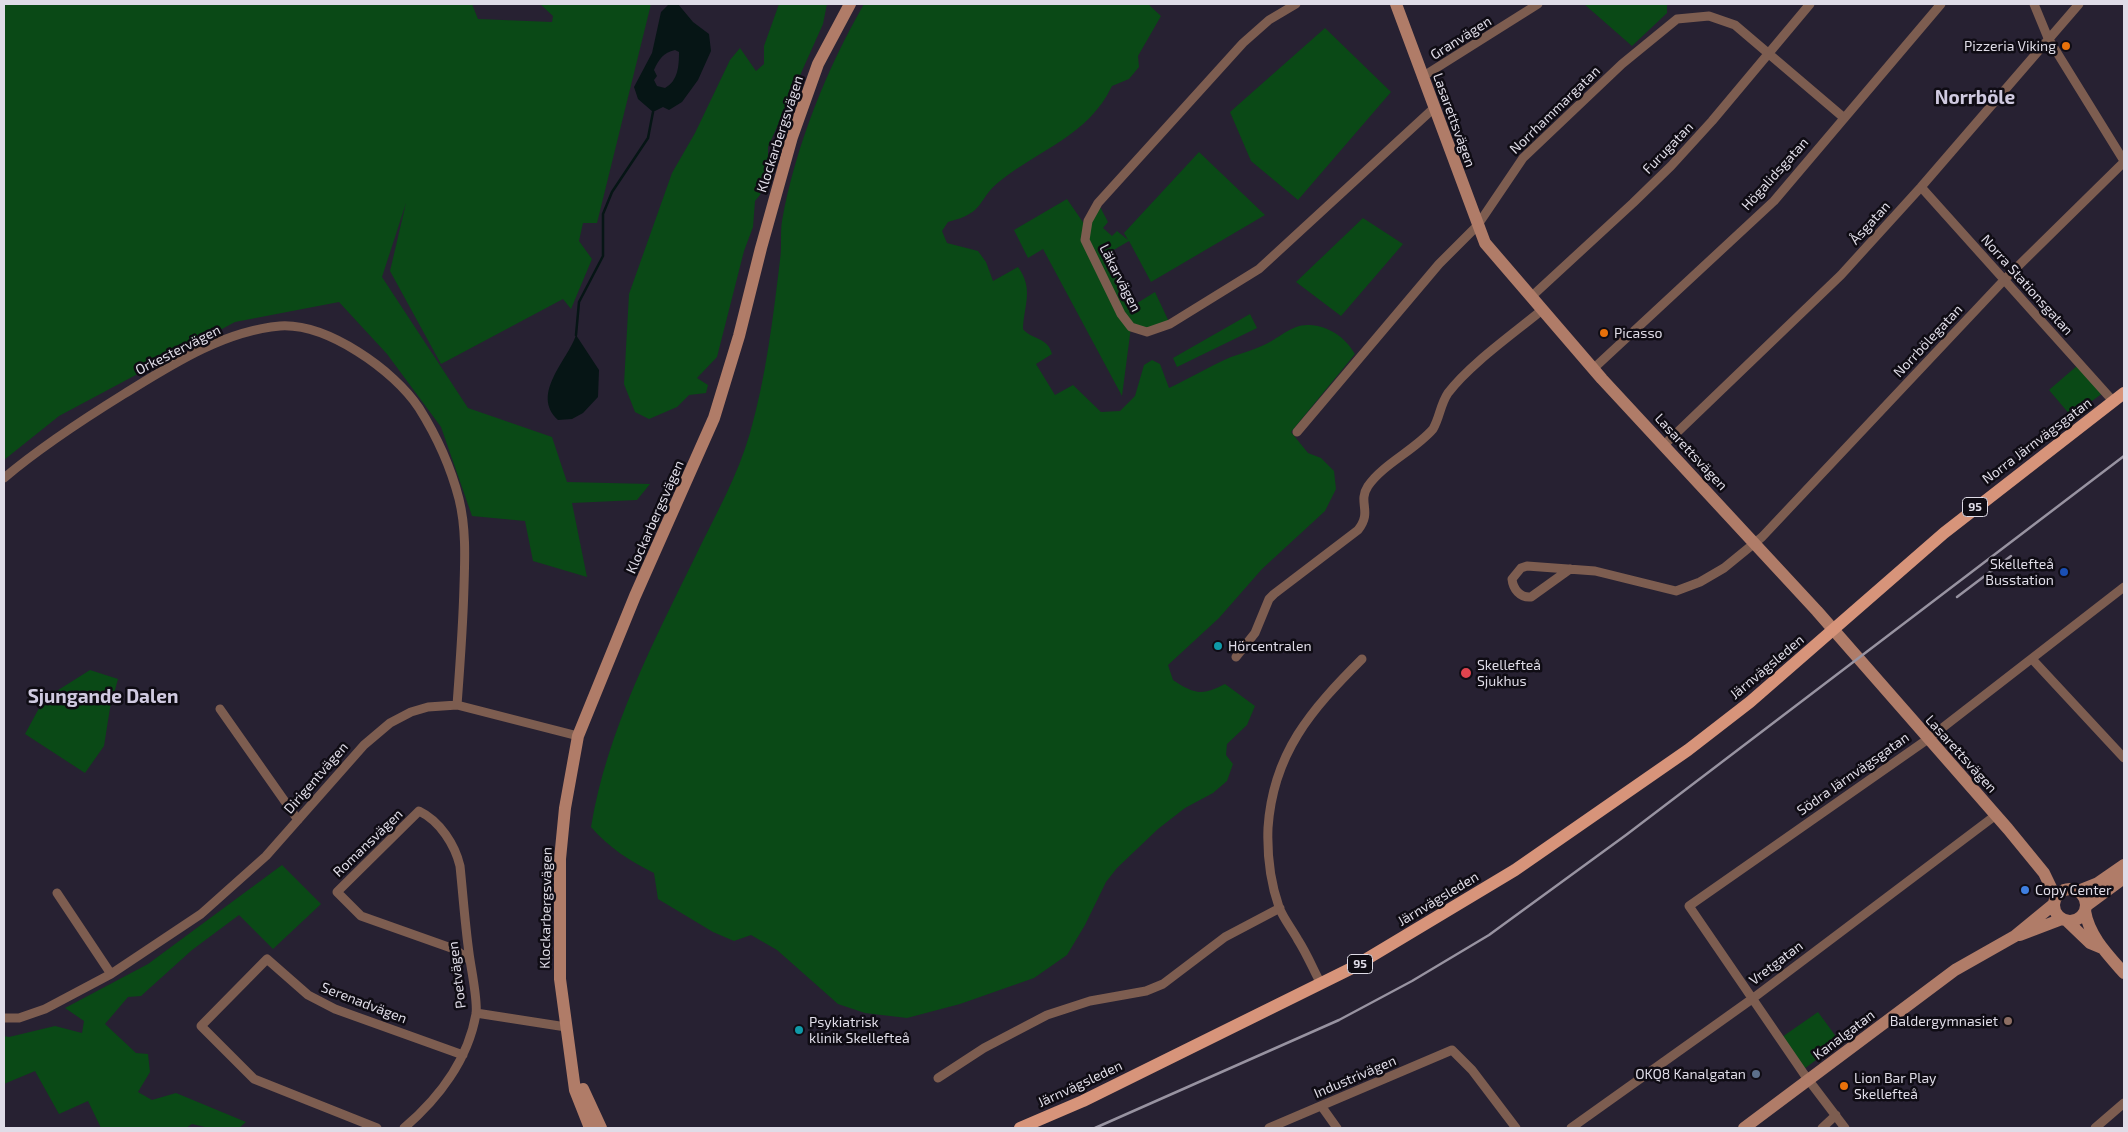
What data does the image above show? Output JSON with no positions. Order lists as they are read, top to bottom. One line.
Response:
{"streets":{"main road":["Lasarettsvägen","Klockarbergsvägen","Norra Järnvägsgatan","95","Järnvägsleden","Kanalgatan"],"street":["Granvägen","Norrhammargatan","Furugatan","Högalidsgatan","Åsgatan","Läkarvägen","Norra Stationsgatan","Norrbölegatan","Orkestervägen","Södra Järnvägsgatan","Dirigentvägen","Romansvägen","Vretgatan","Poetvägen","Serenadvägen","Industrivägen"]},"crossings":[["Granvägen","Lasarettsvägen"],["Norrhammargatan","Lasarettsvägen"],["Norrhammargatan","Furugatan"],["Norrhammargatan","Högalidsgatan"],["Lasarettsvägen","Furugatan"],["Lasarettsvägen","Högalidsgatan"],["Lasarettsvägen","Åsgatan"],["Lasarettsvägen","Läkarvägen"],["Lasarettsvägen","Norrbölegatan"],["Lasarettsvägen","Norra Järnvägsgatan"],["Lasarettsvägen","Järnvägsleden"],["Lasarettsvägen","Södra Järnvägsgatan"],["Lasarettsvägen","Vretgatan"],["Lasarettsvägen","Kanalgatan"],["Klockarbergsvägen","Dirigentvägen"],["Åsgatan","Norra Stationsgatan"],["Norra Stationsgatan","Norrbölegatan"],["Norra Stationsgatan","Norra Järnvägsgatan"],["Orkestervägen","Dirigentvägen"],["Norra Järnvägsgatan","Järnvägsleden"],["Södra Järnvägsgatan","Vretgatan"],["Romansvägen","Poetvägen"],["Poetvägen","Serenadvägen"]],"districts":["Norrböle","Sjungande Dalen"],"places":["Pizzeria Viking","Picasso","Skellefteå Busstation","Hörcentralen","Skellefteå Sjukhus","Copy Center","Baldergymnasiet","Psykiatrisk klinik Skellefteå","OKQ8 Kanalgatan","Lion Bar Play Skellefteå"]}
